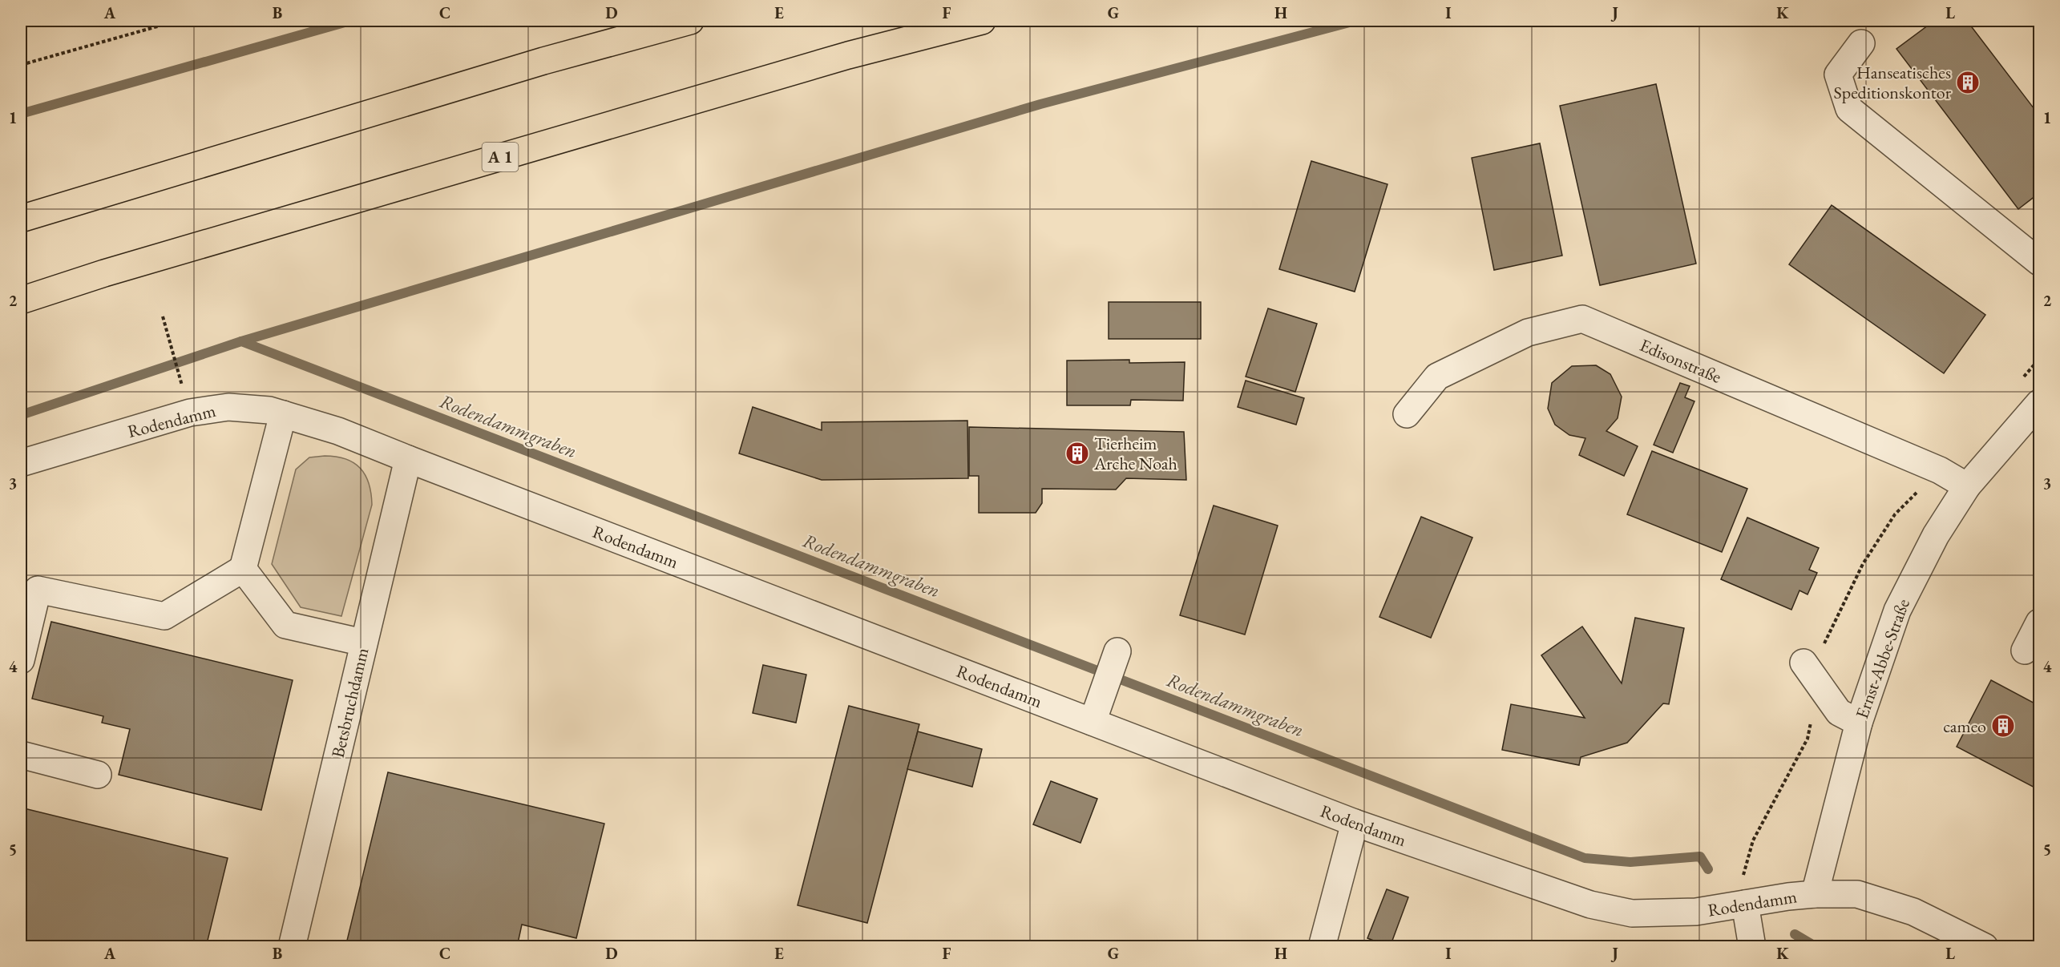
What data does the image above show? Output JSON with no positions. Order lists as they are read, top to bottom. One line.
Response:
{"streets":{"highway":["A 1"],"street":["Edisonstraße","Rodendamm","Ernst-Abbe-Straße","Betsbruchdamm"]},"crossings":[["Edisonstraße","Ernst-Abbe-Straße"],["Rodendamm","Ernst-Abbe-Straße"],["Rodendamm","Betsbruchdamm"]],"water":["Rodendammgraben"],"places":{"building":["Hanseatisches Speditionskontor","Tierheim Arche Noah","cameo"]},"grid":{"columns":["A","B","C","D","E","F","G","H","I","J","K","L"],"rows":["1","2","3","4","5"]}}
